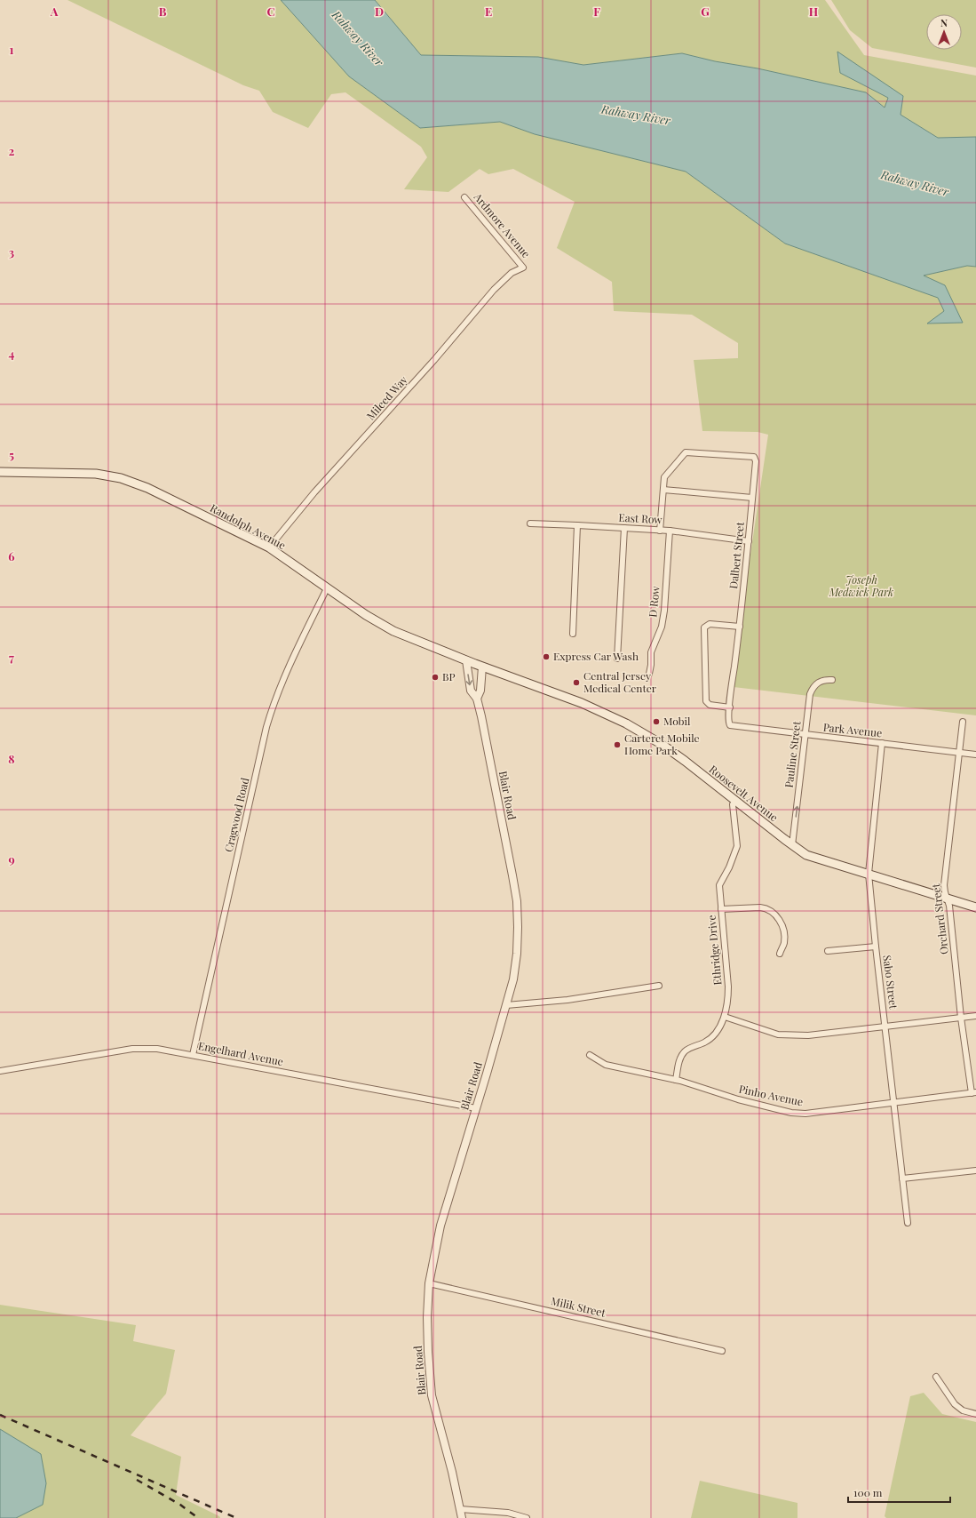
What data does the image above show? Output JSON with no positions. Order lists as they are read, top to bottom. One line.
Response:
{"streets":{"main road":["Randolph Avenue","Roosevelt Avenue"],"street":["Ardmore Avenue","Mileed Way","East Row","Dalbert Street","D Row","Park Avenue","Pauline Street","Blair Road","Cragwood Road","Orchard Street","Ethridge Drive","Sabo Street","Engelhard Avenue","Pinho Avenue","Milik Street"]},"crossings":[["Ardmore Avenue","Mileed Way"],["Mileed Way","Randolph Avenue"],["East Row","Dalbert Street"],["East Row","D Row"],["Randolph Avenue","Roosevelt Avenue"],["Randolph Avenue","Blair Road"],["Randolph Avenue","Cragwood Road"],["Dalbert Street","Park Avenue"],["Park Avenue","Pauline Street"],["Park Avenue","Orchard Street"],["Park Avenue","Sabo Street"],["Pauline Street","Roosevelt Avenue"],["Roosevelt Avenue","Blair Road"],["Roosevelt Avenue","Orchard Street"],["Roosevelt Avenue","Ethridge Drive"],["Roosevelt Avenue","Sabo Street"],["Blair Road","Engelhard Avenue"],["Blair Road","Milik Street"],["Cragwood Road","Engelhard Avenue"],["Orchard Street","Pinho Avenue"],["Ethridge Drive","Pinho Avenue"],["Sabo Street","Pinho Avenue"]],"one_way":["Pauline Street"],"water":["Rahway River"],"parks":["Joseph Medwick Park"],"places":["Express Car Wash","BP","Central Jersey Medical Center","Mobil","Carteret Mobile Home Park"],"scale_bar":"100 m","north":"top","grid":{"columns":["A","B","C","D","E","F","G","H"],"rows":["1","2","3","4","5","6","7","8","9"]}}
